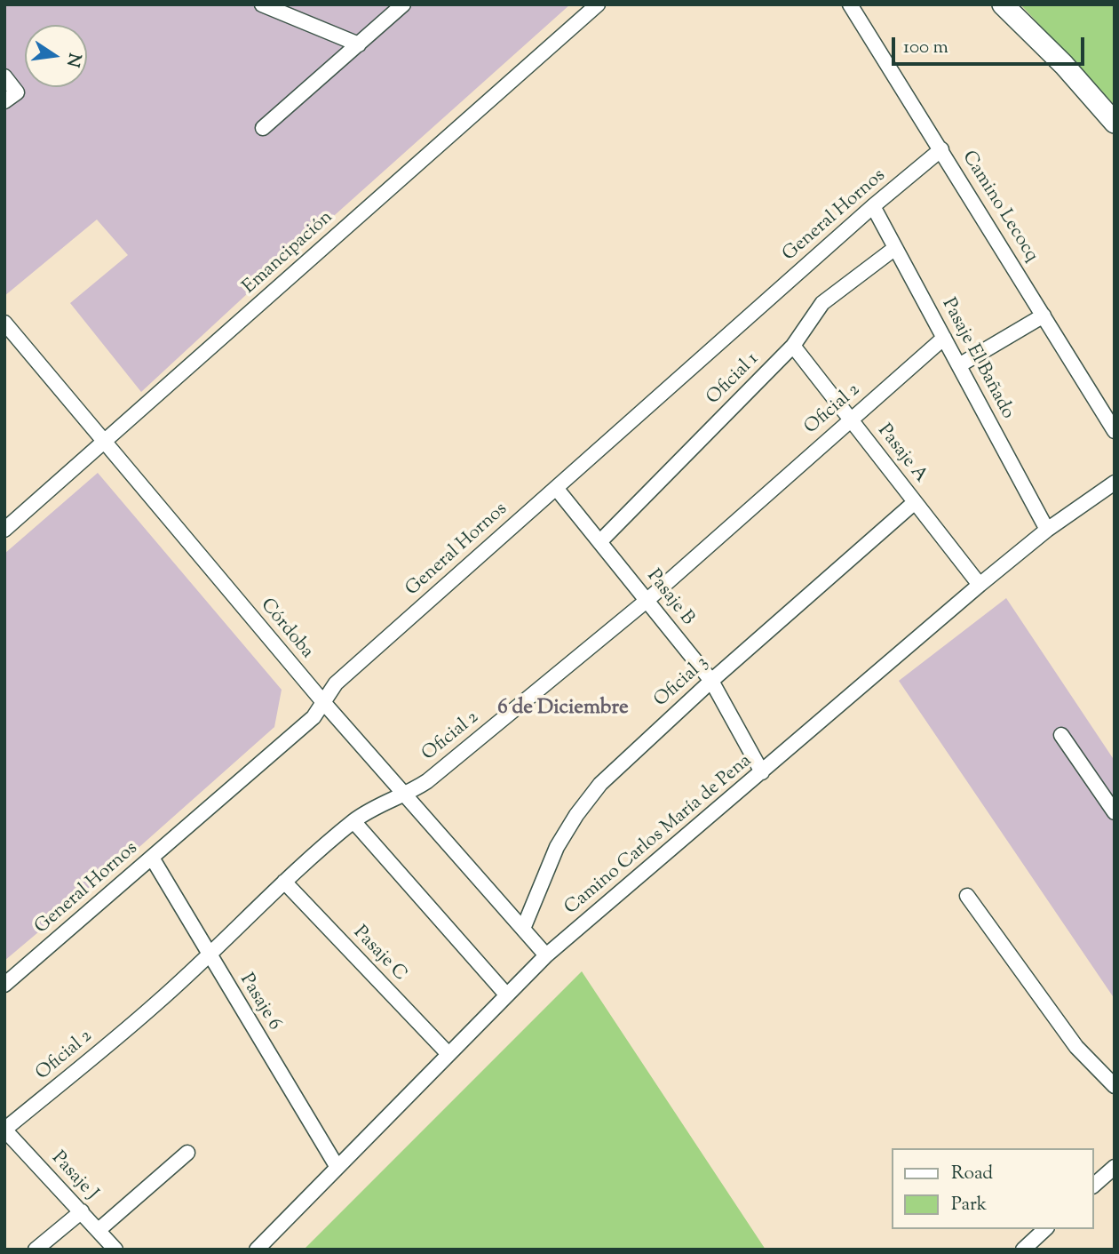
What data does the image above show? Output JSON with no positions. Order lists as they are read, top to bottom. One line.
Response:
{"streets":{"street":["Camino Lecocq","General Hornos","Emancipación","Pasaje El Bañado","Oficial 1","Oficial 2","Pasaje A","Pasaje B","Córdoba","Oficial 3","Camino Carlos María de Pena","Pasaje C","Pasaje 6","Pasaje J"]},"crossings":[["Camino Lecocq","General Hornos"],["General Hornos","Pasaje El Bañado"],["General Hornos","Pasaje B"],["General Hornos","Córdoba"],["General Hornos","Pasaje 6"],["Emancipación","Córdoba"],["Pasaje El Bañado","Oficial 1"],["Pasaje El Bañado","Oficial 2"],["Pasaje El Bañado","Camino Carlos María de Pena"],["Oficial 1","Pasaje A"],["Oficial 1","Pasaje B"],["Oficial 2","Pasaje A"],["Oficial 2","Pasaje B"],["Oficial 2","Córdoba"],["Oficial 2","Pasaje C"],["Oficial 2","Pasaje 6"],["Oficial 2","Pasaje J"],["Pasaje A","Oficial 3"],["Pasaje A","Camino Carlos María de Pena"],["Pasaje B","Oficial 3"],["Pasaje B","Camino Carlos María de Pena"],["Córdoba","Oficial 3"],["Córdoba","Camino Carlos María de Pena"],["Camino Carlos María de Pena","Pasaje C"],["Camino Carlos María de Pena","Pasaje 6"]],"districts":["6 de Diciembre"],"legend":["Road","Park"],"scale_bar":"100 m","north":"right"}
